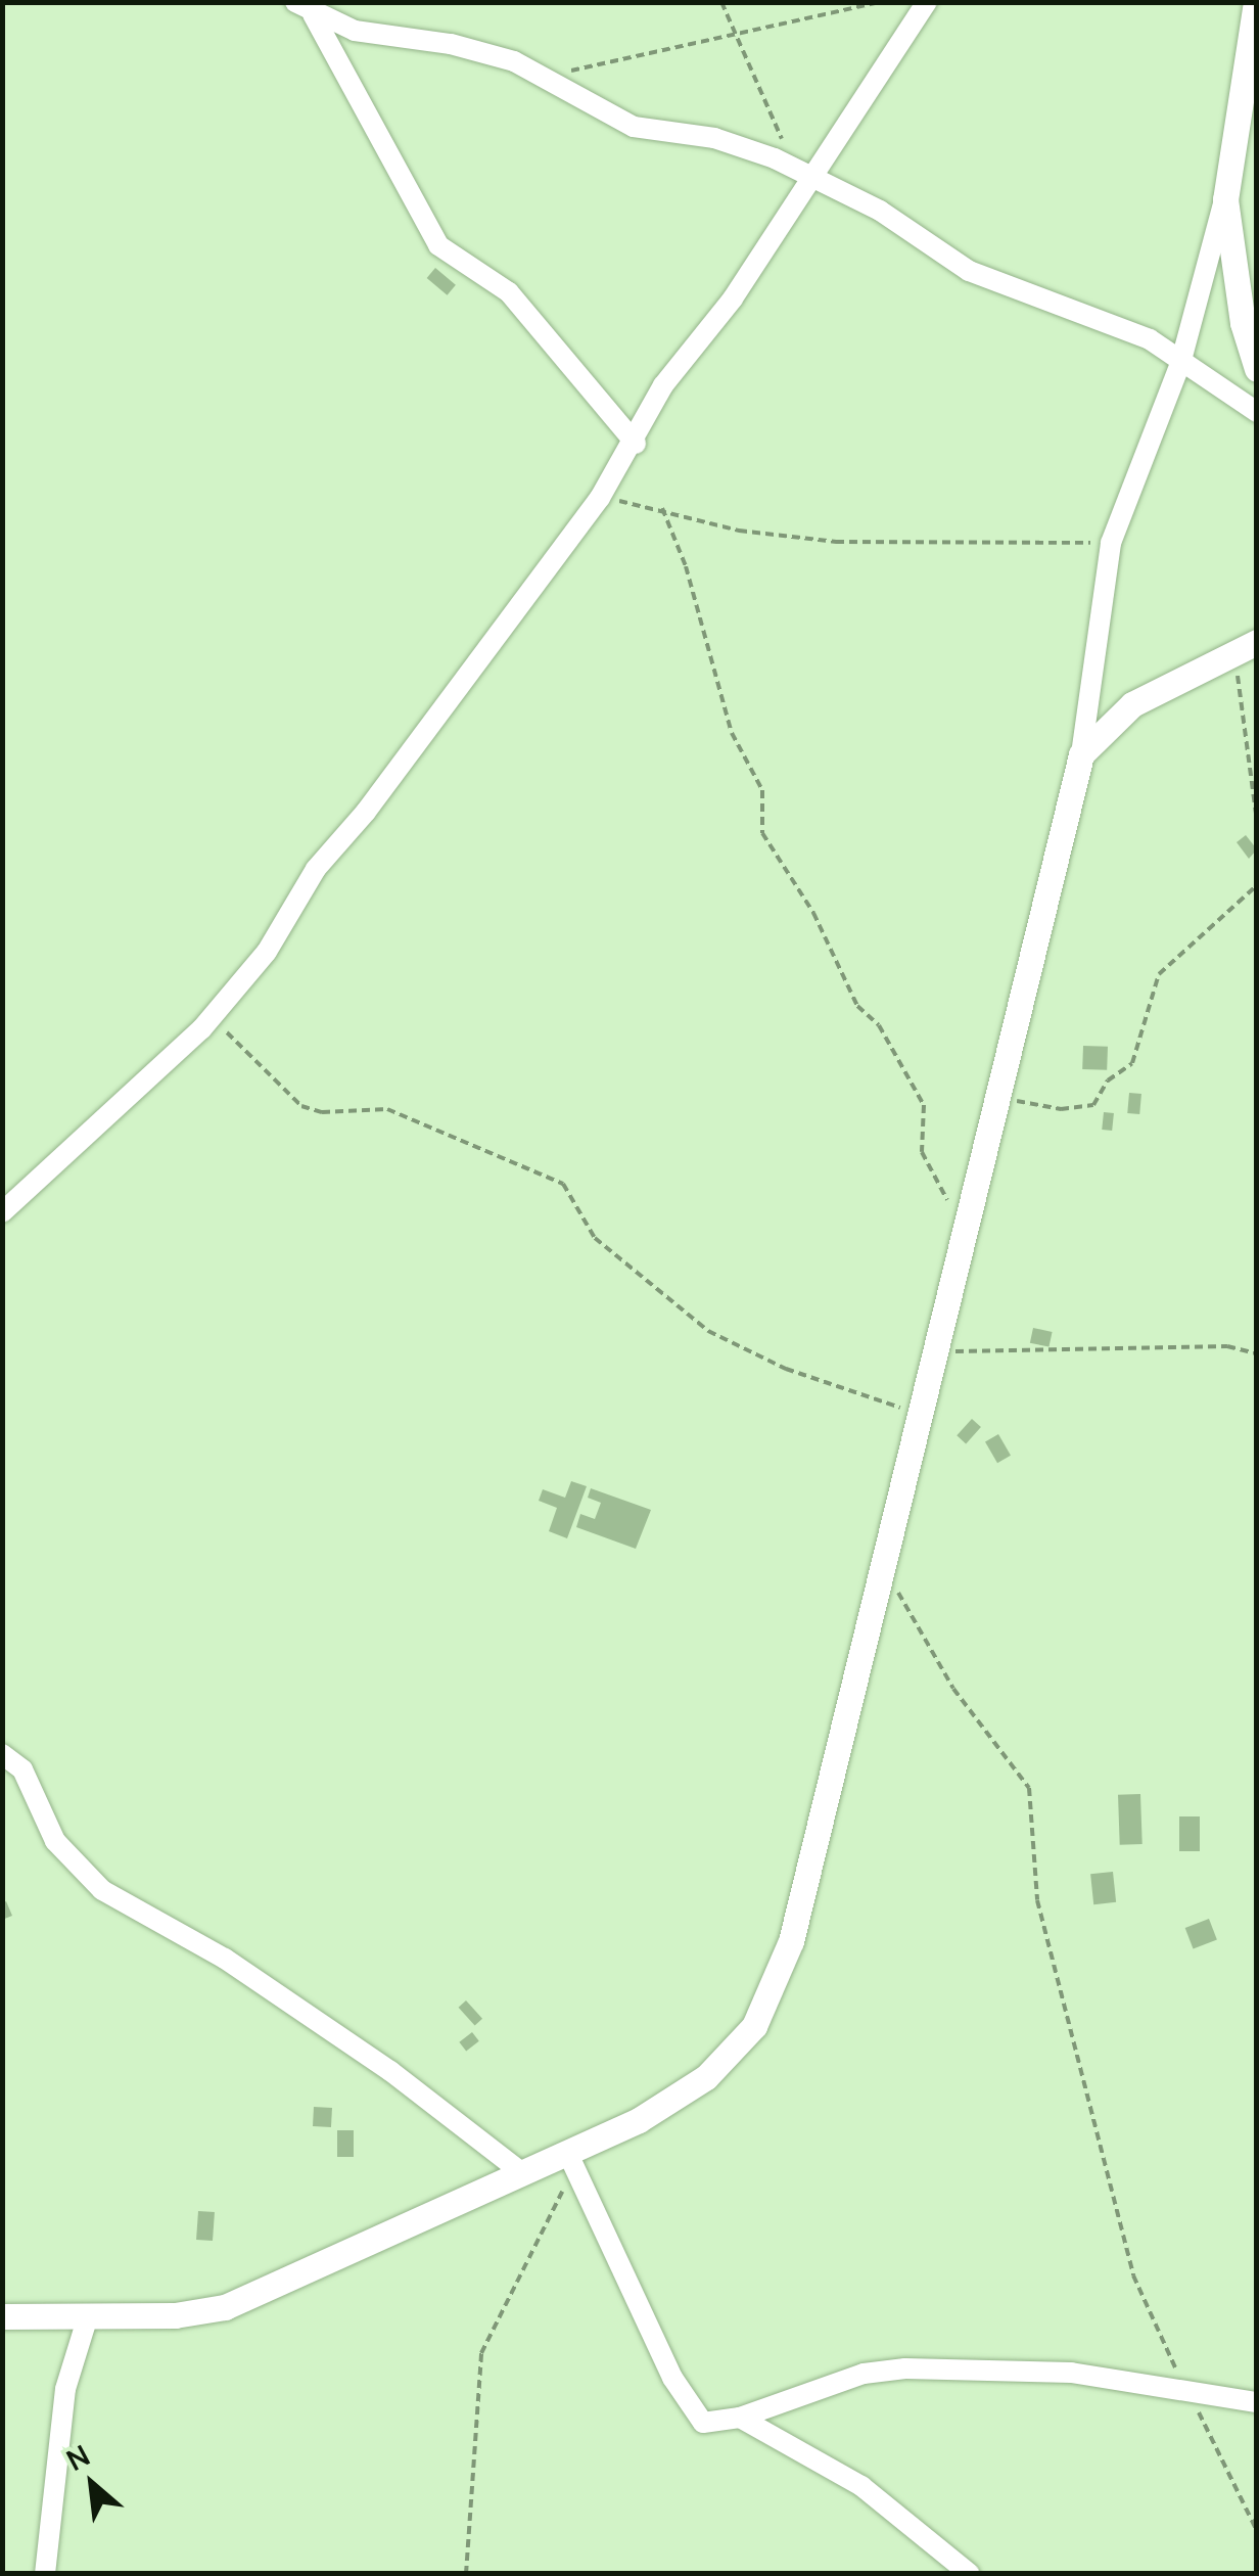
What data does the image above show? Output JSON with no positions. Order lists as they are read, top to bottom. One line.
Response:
{"north":"top left"}
